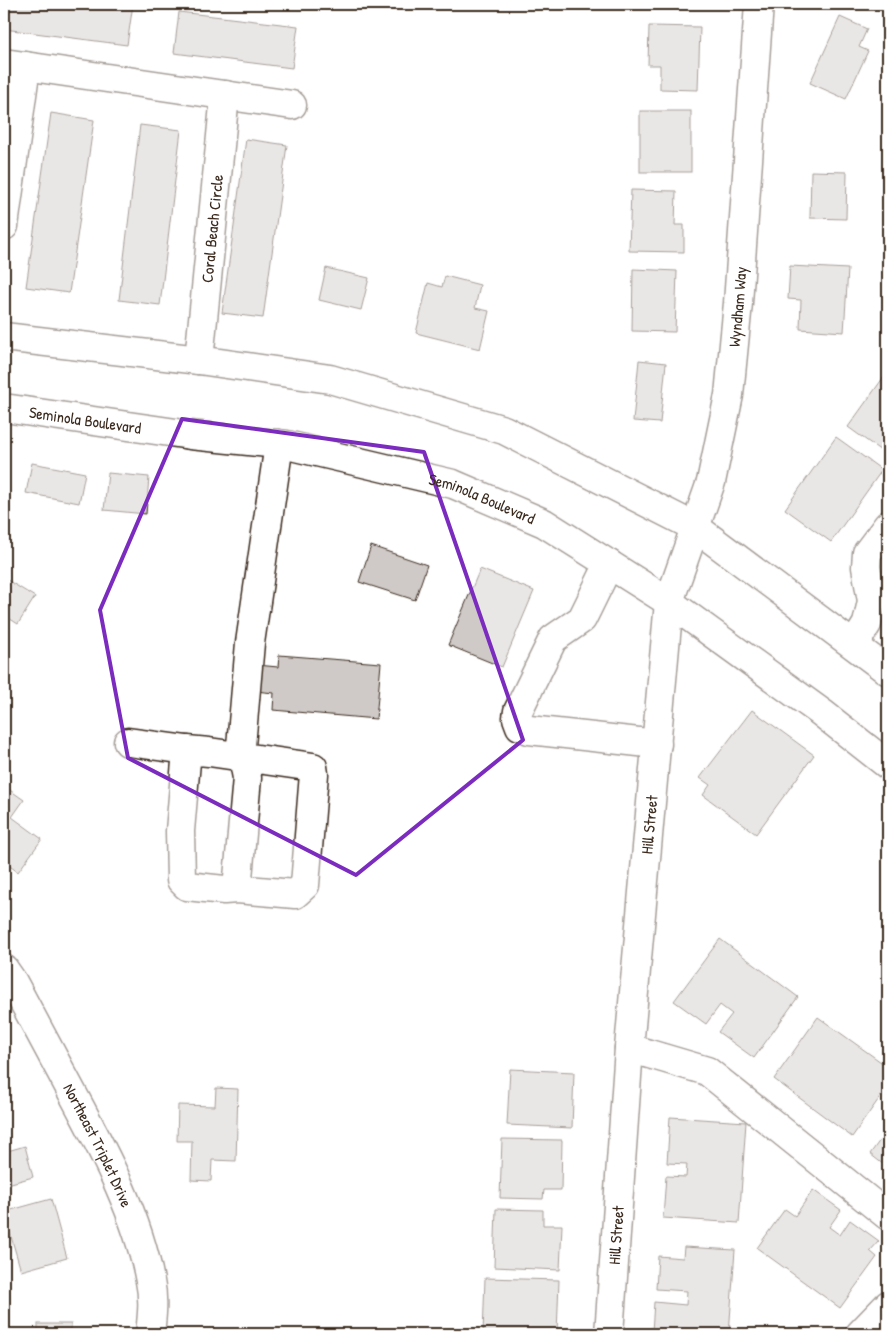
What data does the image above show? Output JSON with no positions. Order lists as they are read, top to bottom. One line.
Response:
{"streets":{"street":["Coral Beach Circle","Wyndham Way","Seminola Boulevard","Hill Street","Northeast Triplet Drive"]},"crossings":[["Wyndham Way","Seminola Boulevard"],["Wyndham Way","Hill Street"],["Seminola Boulevard","Hill Street"]]}
